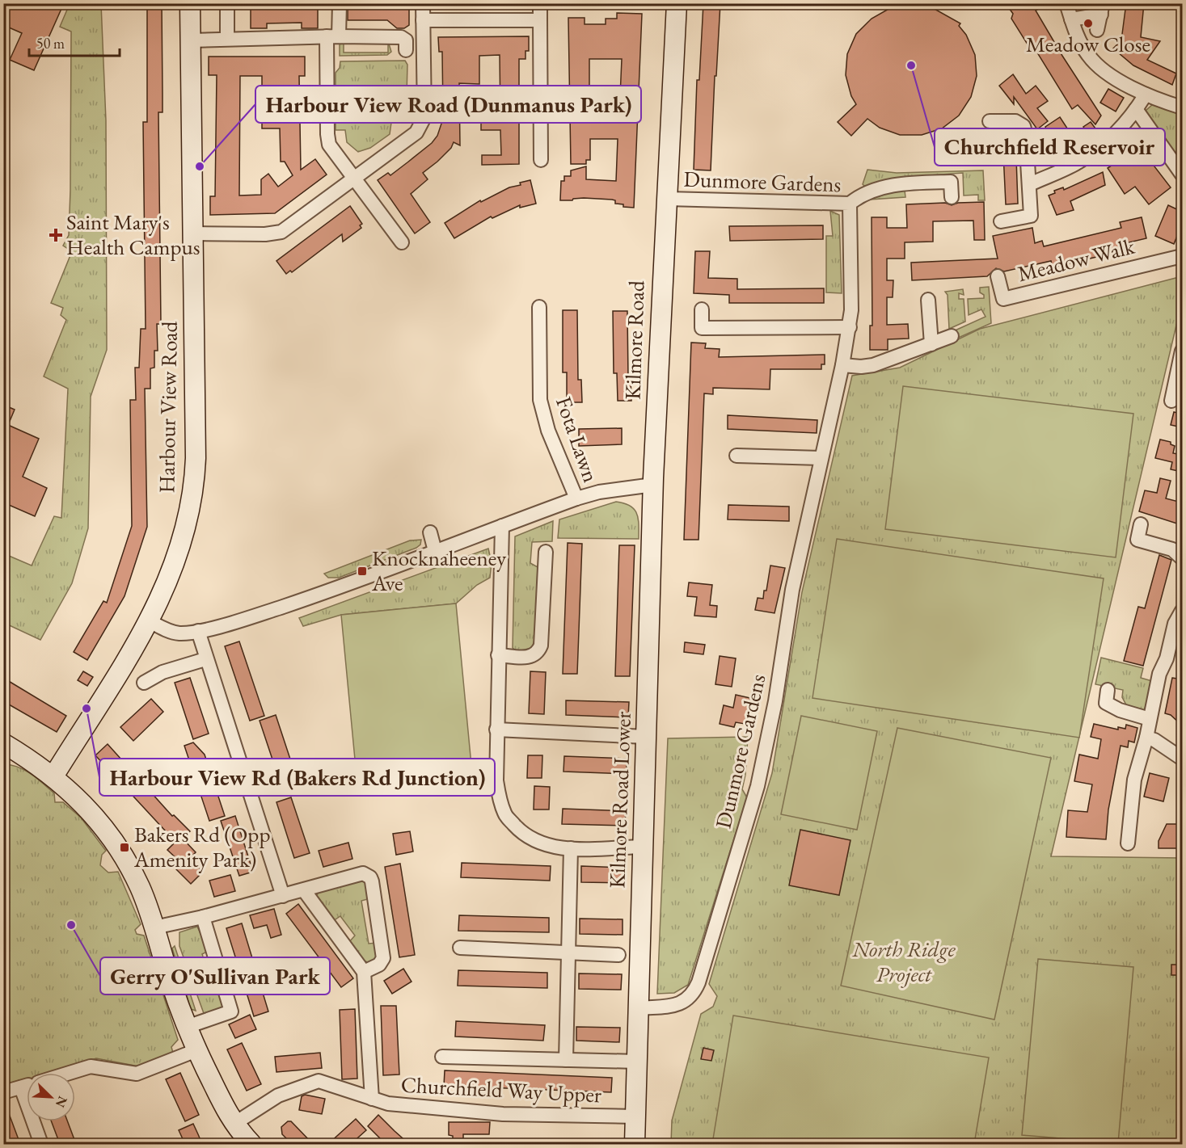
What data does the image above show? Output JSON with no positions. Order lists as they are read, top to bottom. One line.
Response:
{"streets":{"street":["Dunmore Gardens","Meadow Walk","Kilmore Road","Harbour View Road","Fota Lawn","Kilmore Road Lower","Churchfield Way Upper"]},"crossings":[["Dunmore Gardens","Kilmore Road"],["Dunmore Gardens","Kilmore Road Lower"],["Kilmore Road","Kilmore Road Lower"],["Kilmore Road Lower","Churchfield Way Upper"]],"parks":["North Ridge Project"],"places":{"other":["Meadow Close","Churchfield Reservoir","Harbour View Road (Dunmanus Park)","Harbour View Rd (Bakers Rd Junction)","Gerry O'Sullivan Park"],"health":["Saint Mary's Health Campus"],"transit":["Knocknaheeney Ave","Bakers Rd (Opp Amenity Park)"]},"scale_bar":"50 m","north":"bottom right"}
